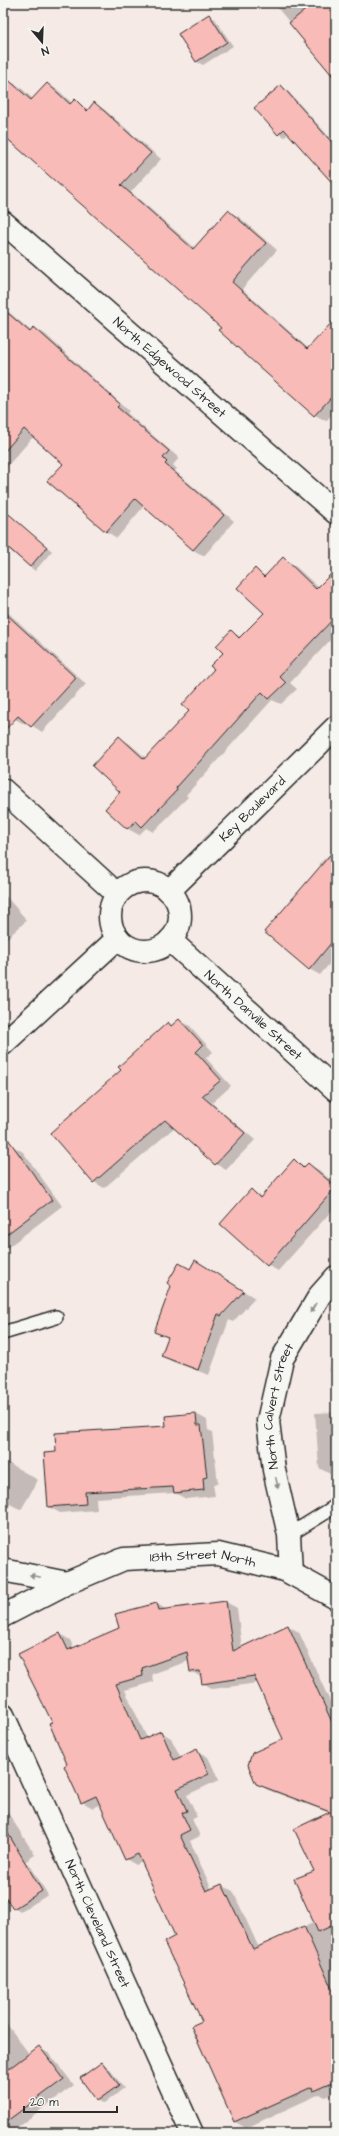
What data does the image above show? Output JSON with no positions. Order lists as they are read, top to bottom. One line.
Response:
{"streets":{"street":["North Edgewood Street","Key Boulevard","North Danville Street","North Calvert Street","18th Street North","North Cleveland Street"]},"crossings":[["Key Boulevard","North Danville Street"],["North Calvert Street","18th Street North"]],"one_way":["North Calvert Street"],"scale_bar":"20 m","north":"bottom"}
